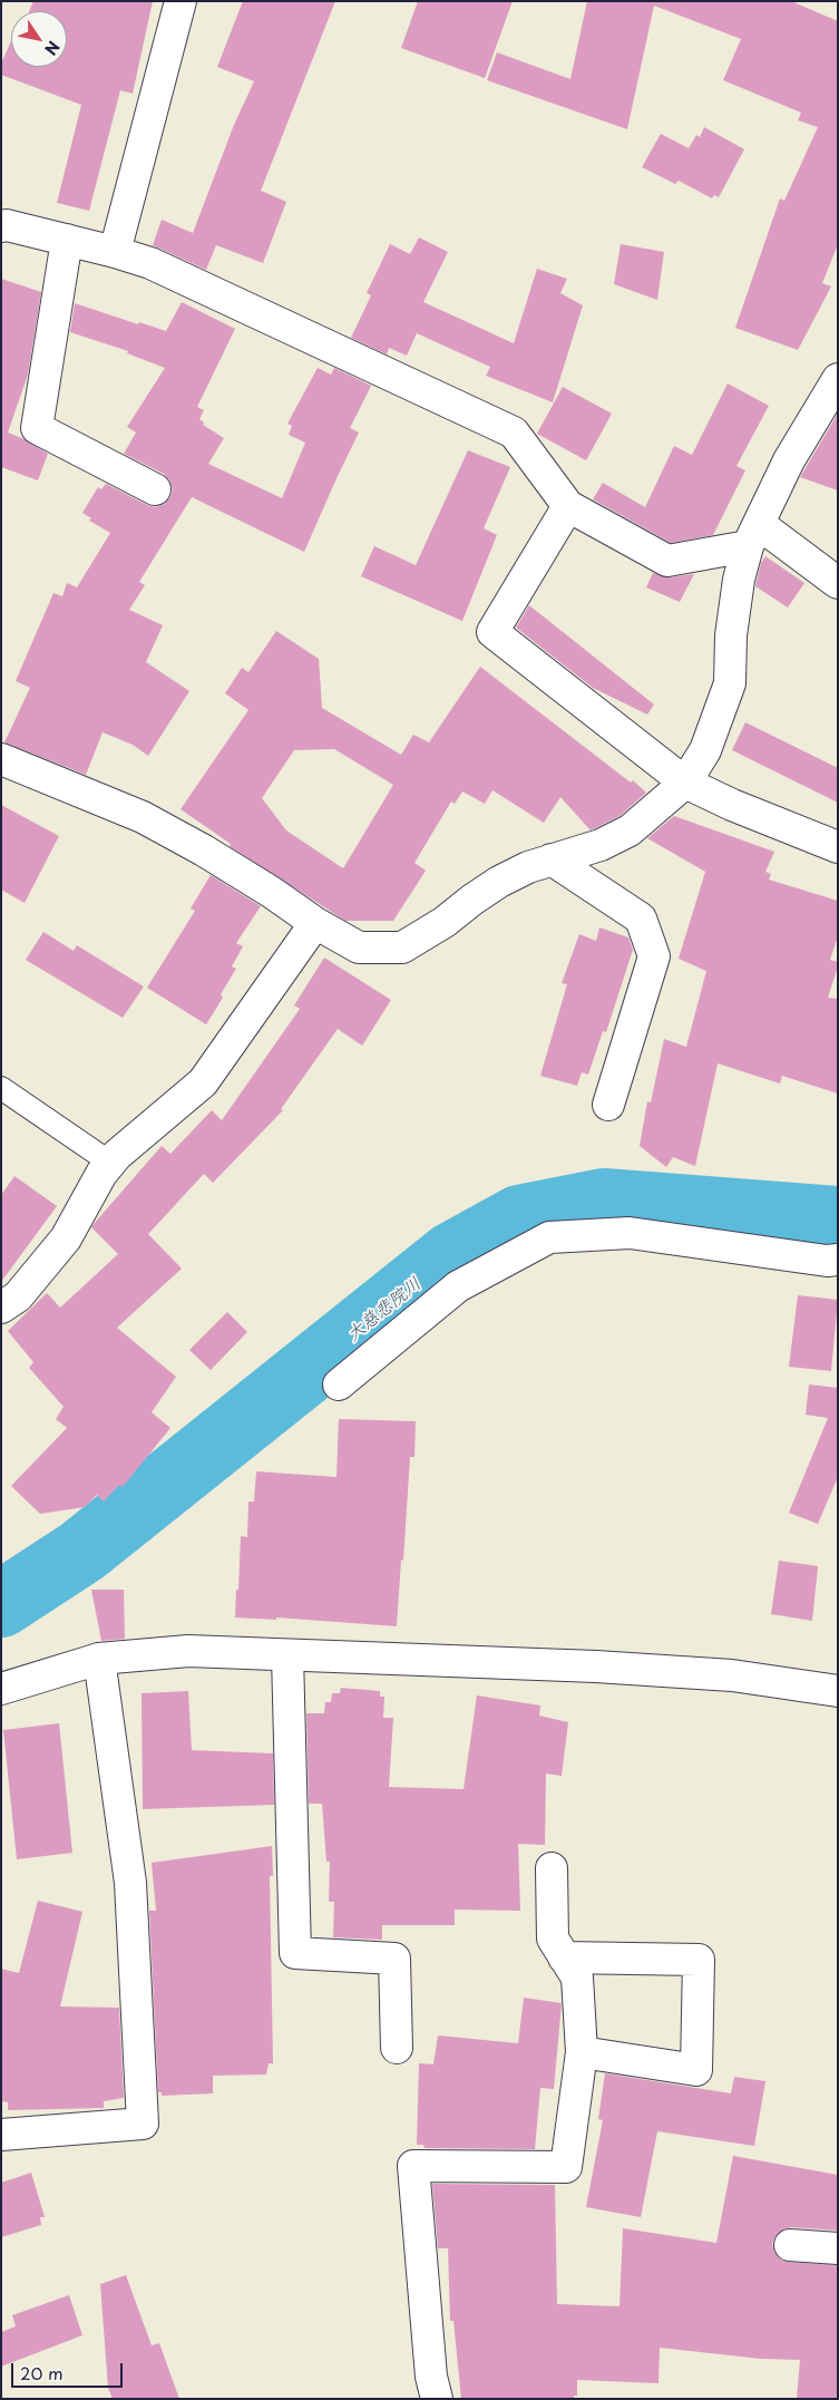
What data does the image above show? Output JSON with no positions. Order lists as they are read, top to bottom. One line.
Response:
{"water":["大慈悲院川"],"scale_bar":"20 m","north":"bottom right"}
